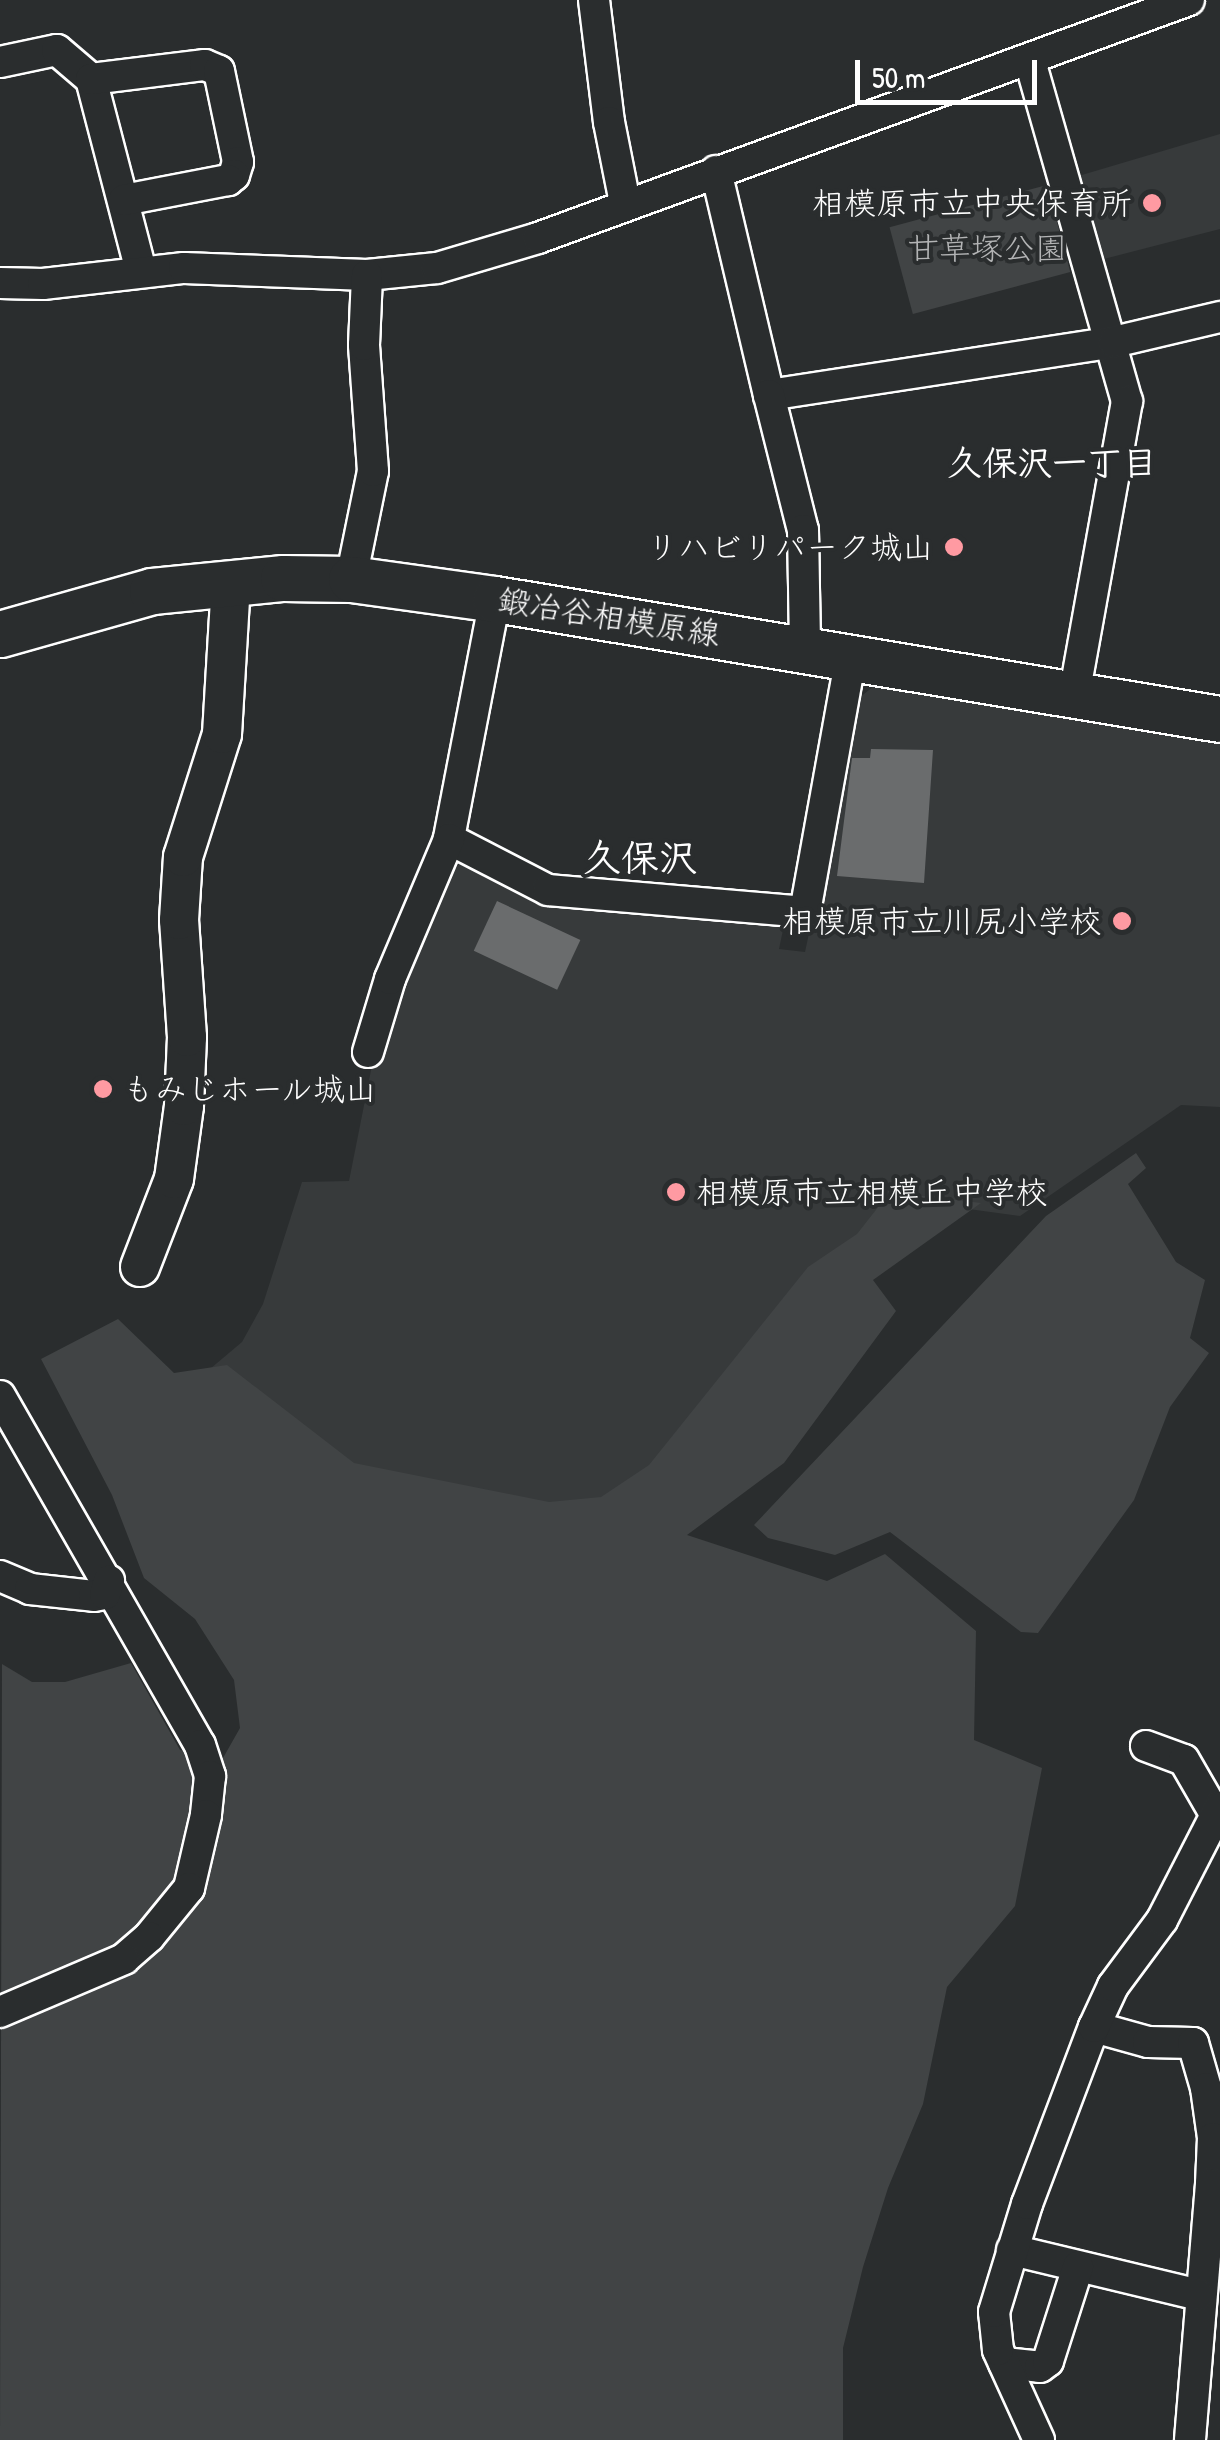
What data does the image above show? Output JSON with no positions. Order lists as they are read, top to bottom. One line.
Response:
{"streets":{"main road":["鍛冶谷相模原線"]},"districts":["久保沢一丁目","久保沢"],"parks":["甘草塚公園"],"places":["相模原市立中央保育所","リハビリパーク城山","相模原市立川尻小学校","もみじホール城山","相模原市立相模丘中学校"],"scale_bar":"50 m"}
